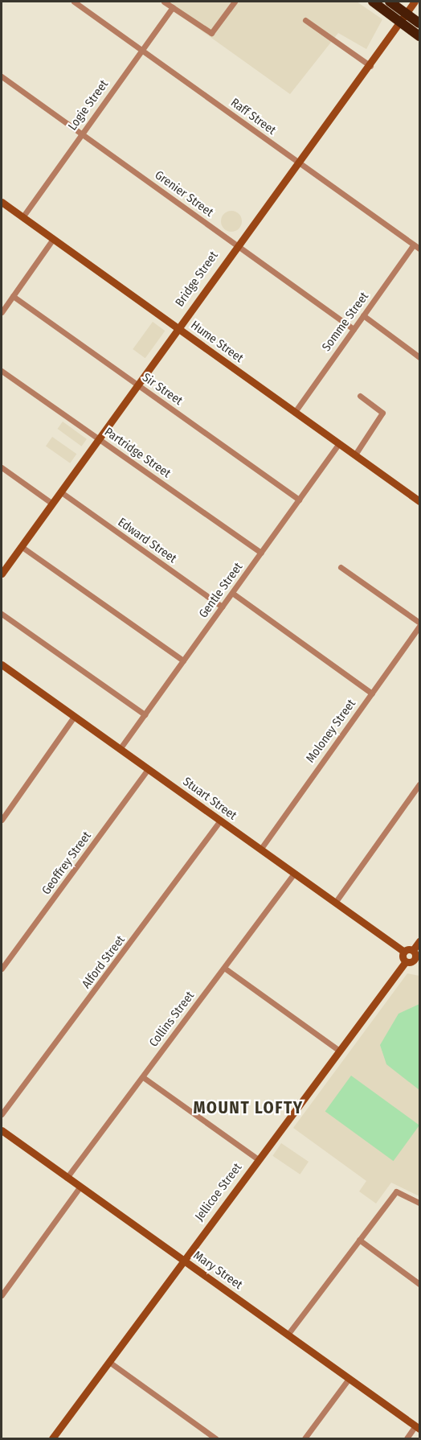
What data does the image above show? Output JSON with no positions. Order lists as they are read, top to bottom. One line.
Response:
{"streets":{"street":["Logie Street","Raff Street","Grenier Street","Bridge Street","Somme Street","Hume Street","Sir Street","Partridge Street","Edward Street","Gentle Street","Moloney Street","Stuart Street","Geoffrey Street","Alford Street","Collins Street","Jellicoe Street","Mary Street"]},"crossings":[["Logie Street","Raff Street"],["Logie Street","Grenier Street"],["Logie Street","Hume Street"],["Raff Street","Bridge Street"],["Raff Street","Somme Street"],["Grenier Street","Bridge Street"],["Grenier Street","Somme Street"],["Bridge Street","Hume Street"],["Bridge Street","Sir Street"],["Bridge Street","Partridge Street"],["Bridge Street","Edward Street"],["Somme Street","Hume Street"],["Hume Street","Gentle Street"],["Sir Street","Gentle Street"],["Partridge Street","Gentle Street"],["Edward Street","Gentle Street"],["Gentle Street","Stuart Street"],["Moloney Street","Stuart Street"],["Stuart Street","Geoffrey Street"],["Stuart Street","Alford Street"],["Stuart Street","Collins Street"],["Collins Street","Mary Street"],["Jellicoe Street","Mary Street"]],"districts":["MOUNT LOFTY"]}
